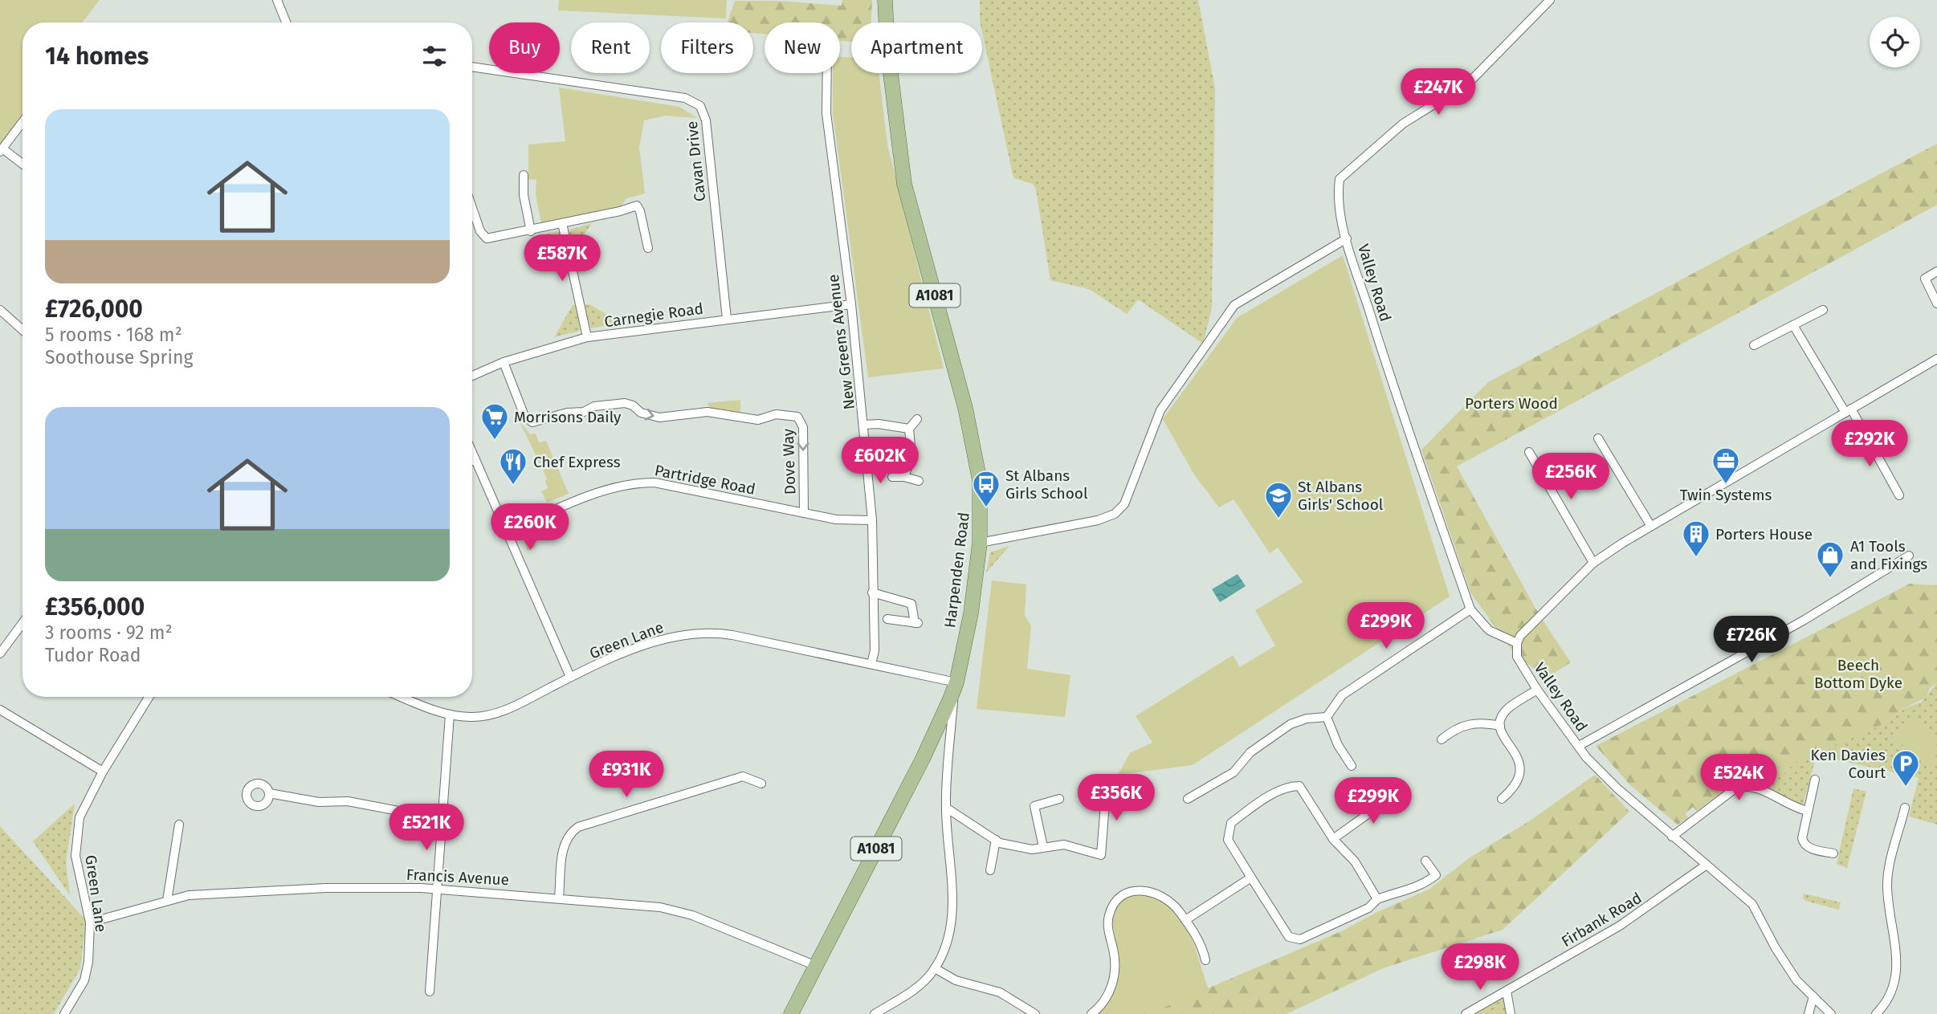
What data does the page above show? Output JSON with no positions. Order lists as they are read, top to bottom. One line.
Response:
{"streets":{"main road":["A1081","Harpenden Road"],"street":["Cavan Drive","Valley Road","Carnegie Road","New Greens Avenue","Dove Way","Partridge Road","Green Lane","Francis Avenue","Firbank Road"]},"crossings":[["Cavan Drive","Carnegie Road"],["Valley Road","Firbank Road"],["Carnegie Road","New Greens Avenue"],["Carnegie Road","Dove Way"],["New Greens Avenue","Partridge Road"],["New Greens Avenue","Green Lane"],["Dove Way","Partridge Road"],["Harpenden Road","Green Lane"],["Harpenden Road","Francis Avenue"],["Green Lane","Francis Avenue"]],"parks":["Porters Wood","Beech Bottom Dyke"],"places":{"supermarket":["Morrisons Daily"],"office":["Twin Systems"],"restaurant":["Chef Express"],"bus stop":["St Albans Girls School"],"school or university":["St Albans Girls' School"],"building":["Porters House"],"shop":["A1 Tools and Fixings"],"parking":["Ken Davies Court"]},"page":{"chip":["Buy","Rent","Filters","New","Apartment"],"heading":"14 homes","price":["£247K","£587K","£292K","£602K","£256K","£260K","£299K","£726K","£931K","£524K","£356K","£299K","£521K","£298K"],"list":[{"name":"£726,000","note":"5 rooms · 168 m² · Soothouse Spring"},{"name":"£356,000","note":"3 rooms · 92 m² · Tudor Road"}]}}
